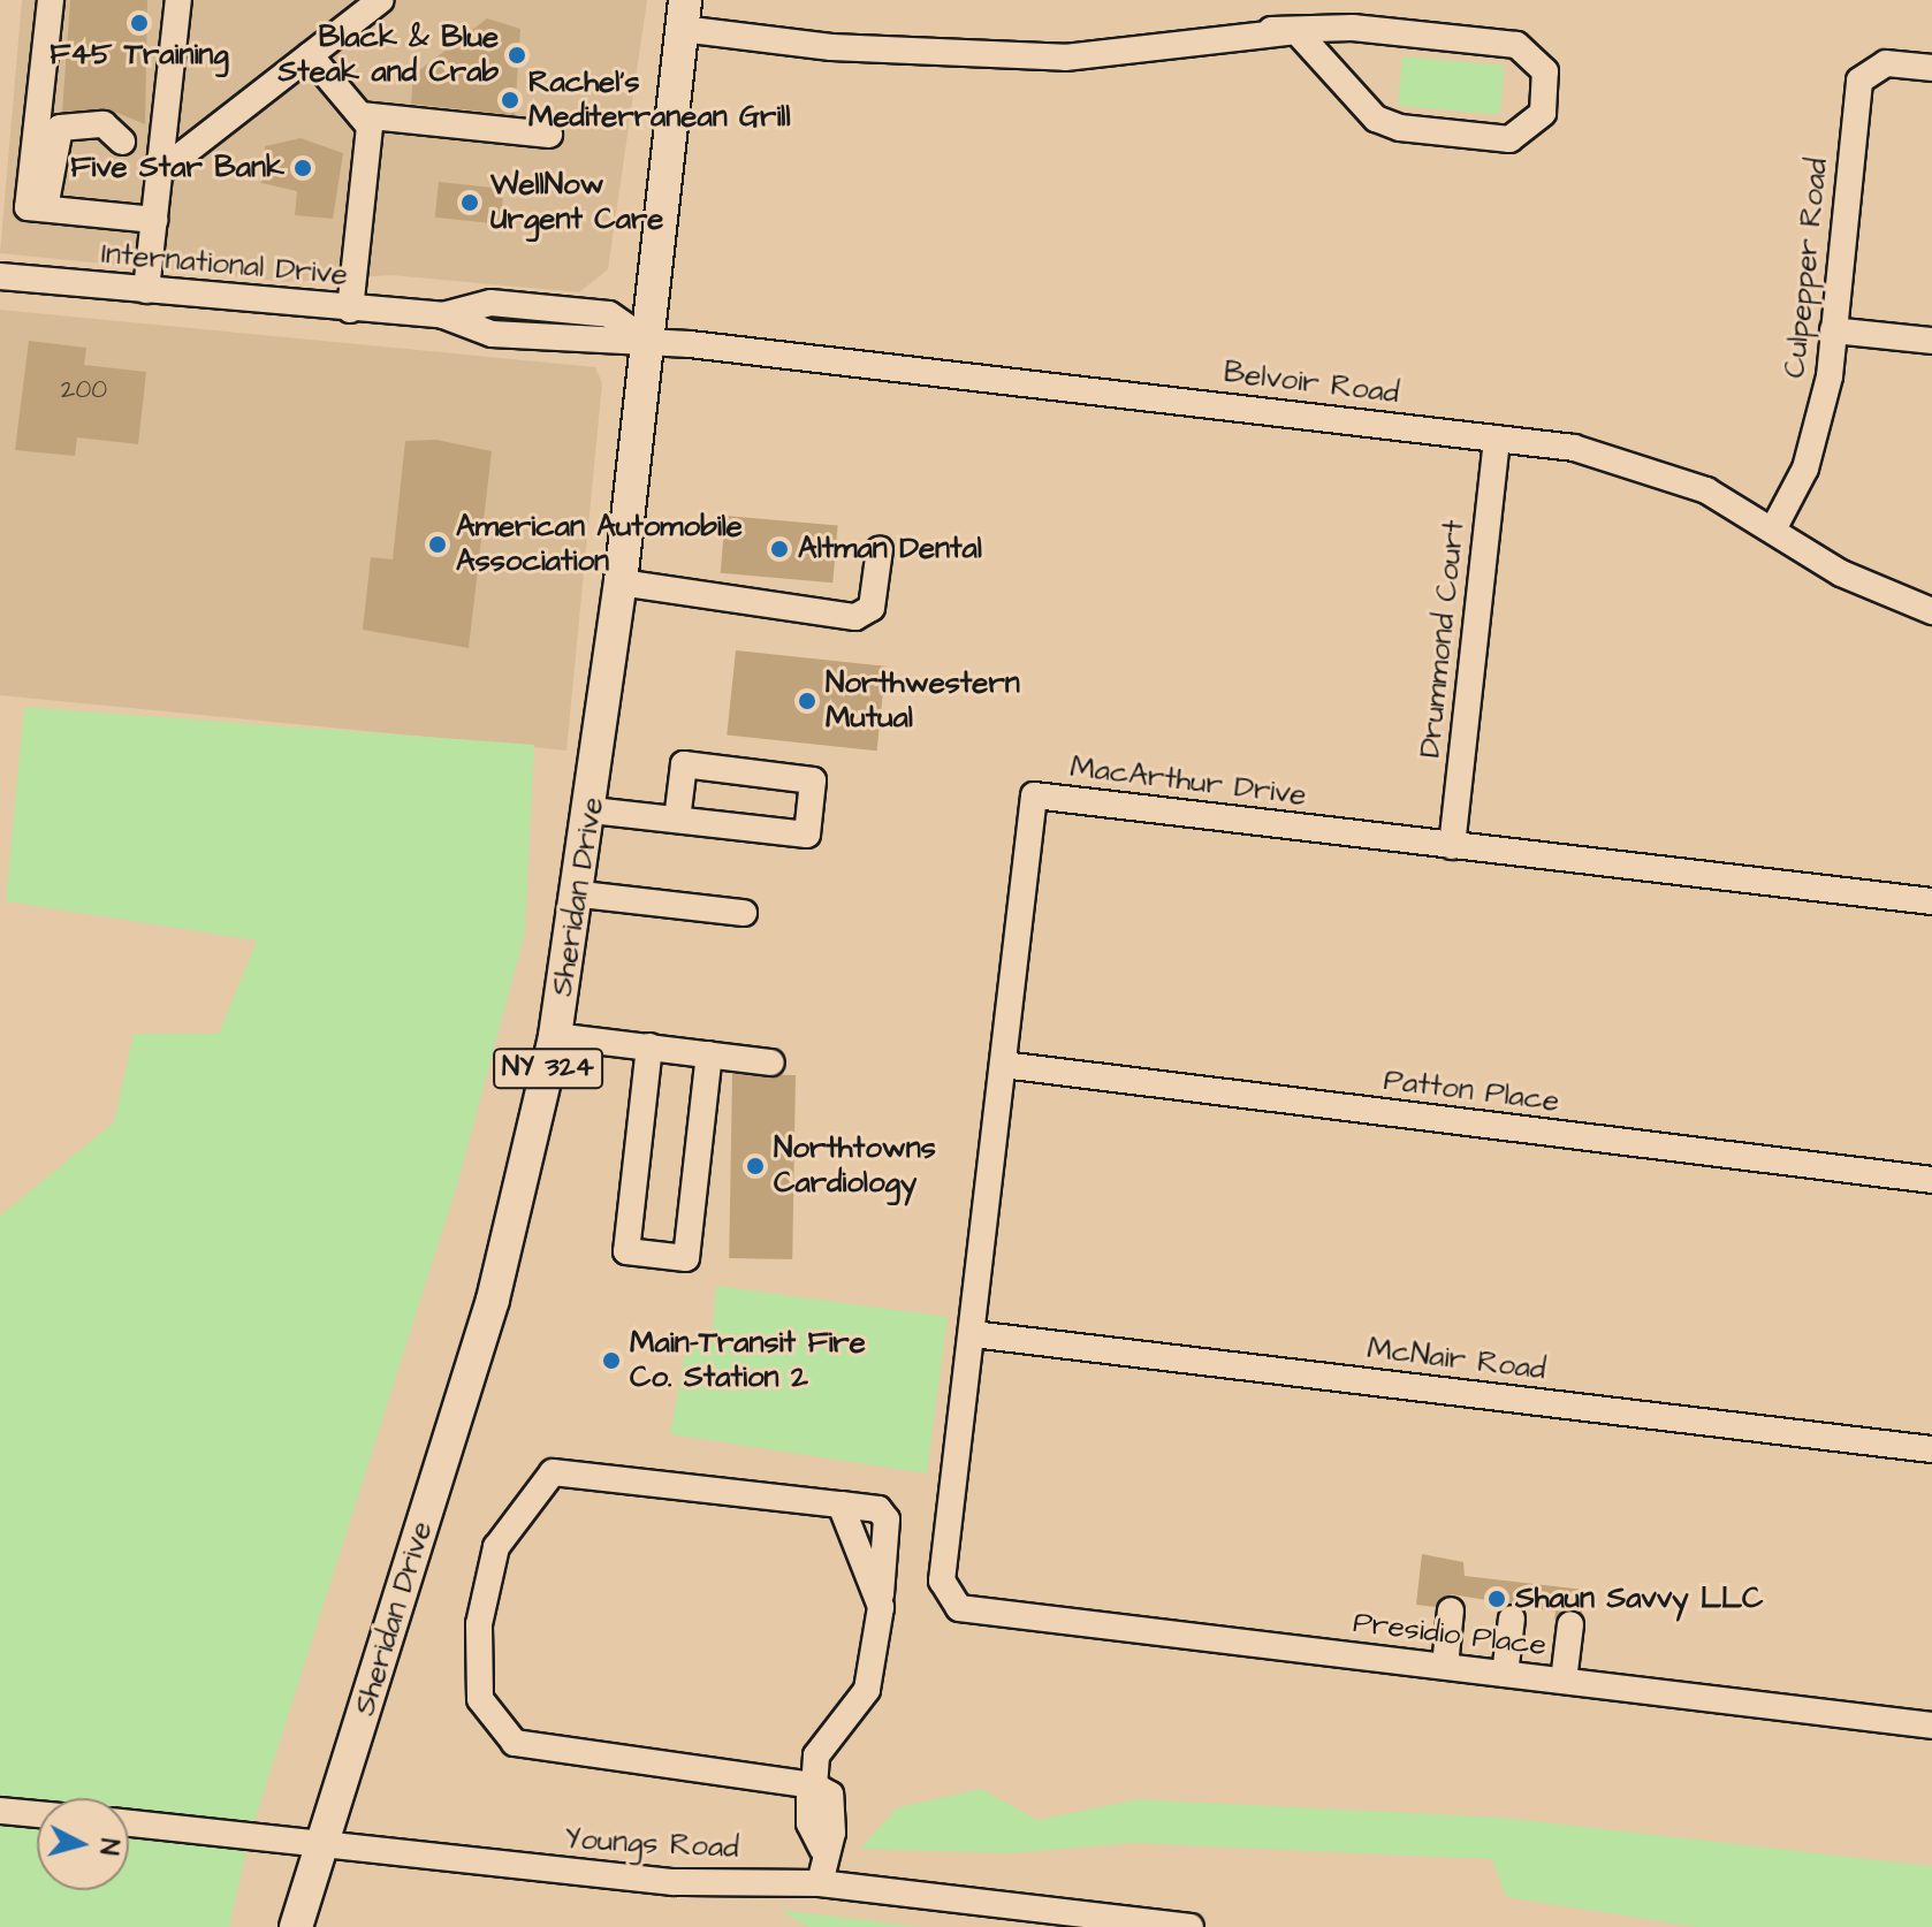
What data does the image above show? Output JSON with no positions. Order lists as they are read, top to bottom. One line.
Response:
{"streets":{"main road":["Sheridan Drive","NY 324"],"street":["International Drive","Culpepper Road","Belvoir Road","Drummond Court","MacArthur Drive","Patton Place","McNair Road","Presidio Place","Youngs Road"]},"crossings":[["International Drive","Belvoir Road"],["International Drive","Sheridan Drive"],["Culpepper Road","Belvoir Road"],["Belvoir Road","Drummond Court"],["Belvoir Road","Sheridan Drive"],["Drummond Court","MacArthur Drive"],["MacArthur Drive","Patton Place"],["MacArthur Drive","McNair Road"],["MacArthur Drive","Presidio Place"],["Sheridan Drive","Youngs Road"]],"places":["F45 Training","Black & Blue Steak and Crab","Rachel's Mediterranean Grill","Five Star Bank","WellNow Urgent Care","American Automobile Association","Altman Dental","Northwestern Mutual","Northtowns Cardiology","Main-Transit Fire Co. Station 2","Shaun Savvy LLC"],"house_numbers":["200"],"north":"right"}
